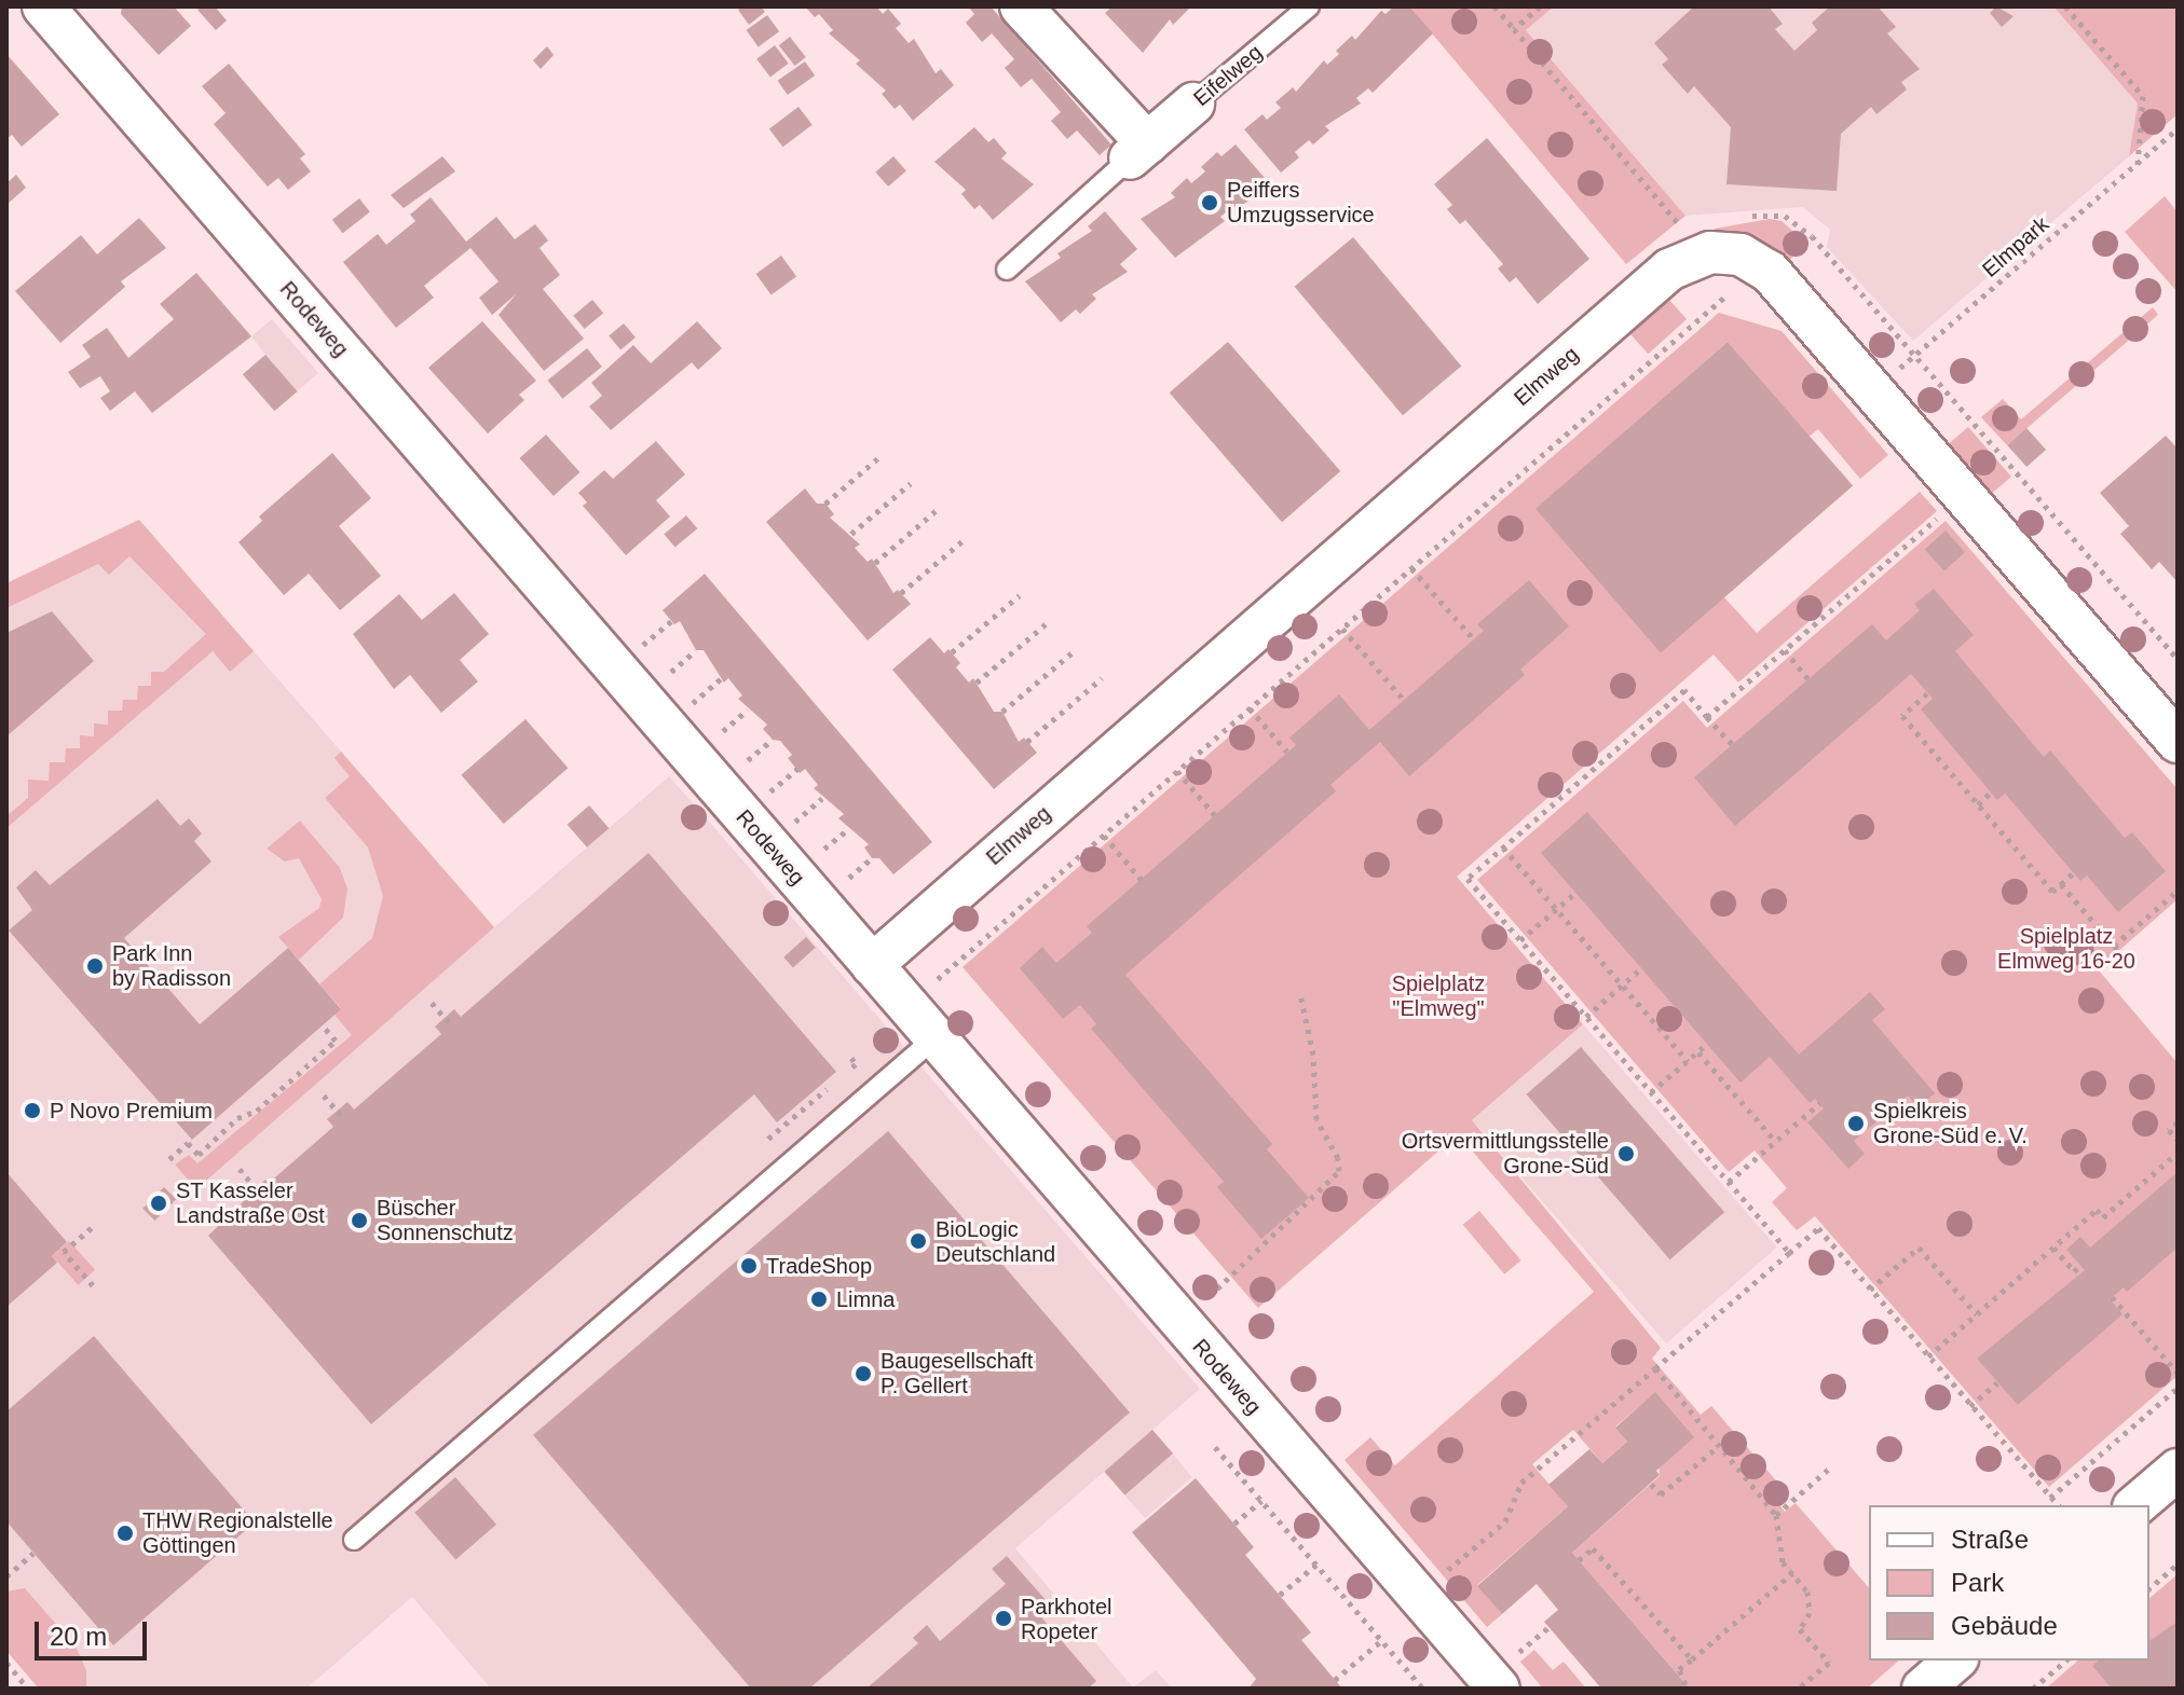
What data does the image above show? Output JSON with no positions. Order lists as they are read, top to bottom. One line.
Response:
{"streets":{"street":["Eifelweg","Rodeweg","Elmweg"],"path":["Elmpark"]},"crossings":[["Rodeweg","Elmweg"]],"parks":["Spielplatz Elmweg 16-20","Spielplatz \"Elmweg\""],"places":["Peiffers Umzugsservice","Park Inn by Radisson","P Novo Premium","Spielkreis Grone-Süd e. V.","Ortsvermittlungsstelle Grone-Süd","ST Kasseler Landstraße Ost","Büscher Sonnenschutz","BioLogic Deutschland","TradeShop","Limna","Baugesellschaft P. Gellert","THW Regionalstelle Göttingen","Parkhotel Ropeter"],"legend":["Straße","Park","Gebäude"],"scale_bar":"20 m"}
